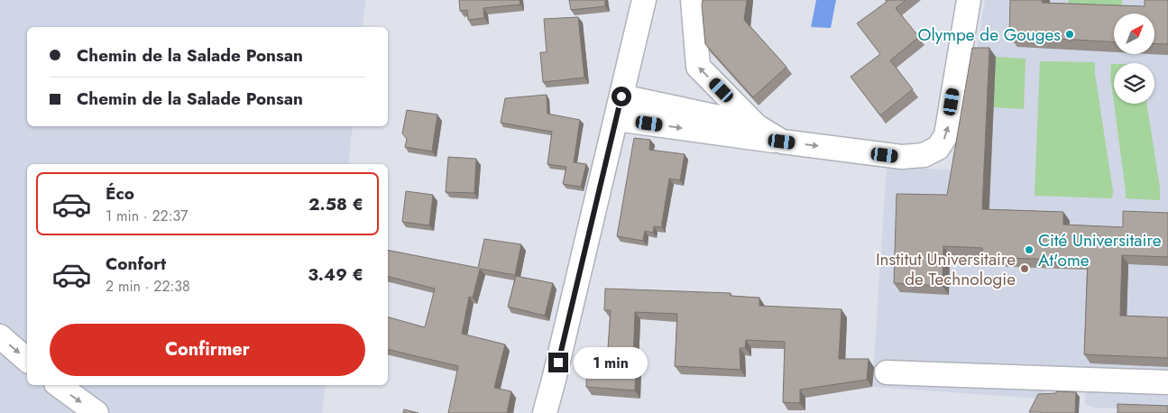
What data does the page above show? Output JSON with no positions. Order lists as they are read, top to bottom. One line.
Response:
{"places":["Olympe de Gouges","Cité Universitaire At'ome","Institut Universitaire de Technologie"],"north":"top right","page":{"banner":["Chemin de la Salade Ponsan","Chemin de la Salade Ponsan"],"list":[{"name":"Éco","note":"1 min · 22:37","value":"2.58 €"},{"name":"Confort","note":"2 min · 22:38","value":"3.49 €"}],"buttons":"Confirmer","bubble":"1 min"}}
